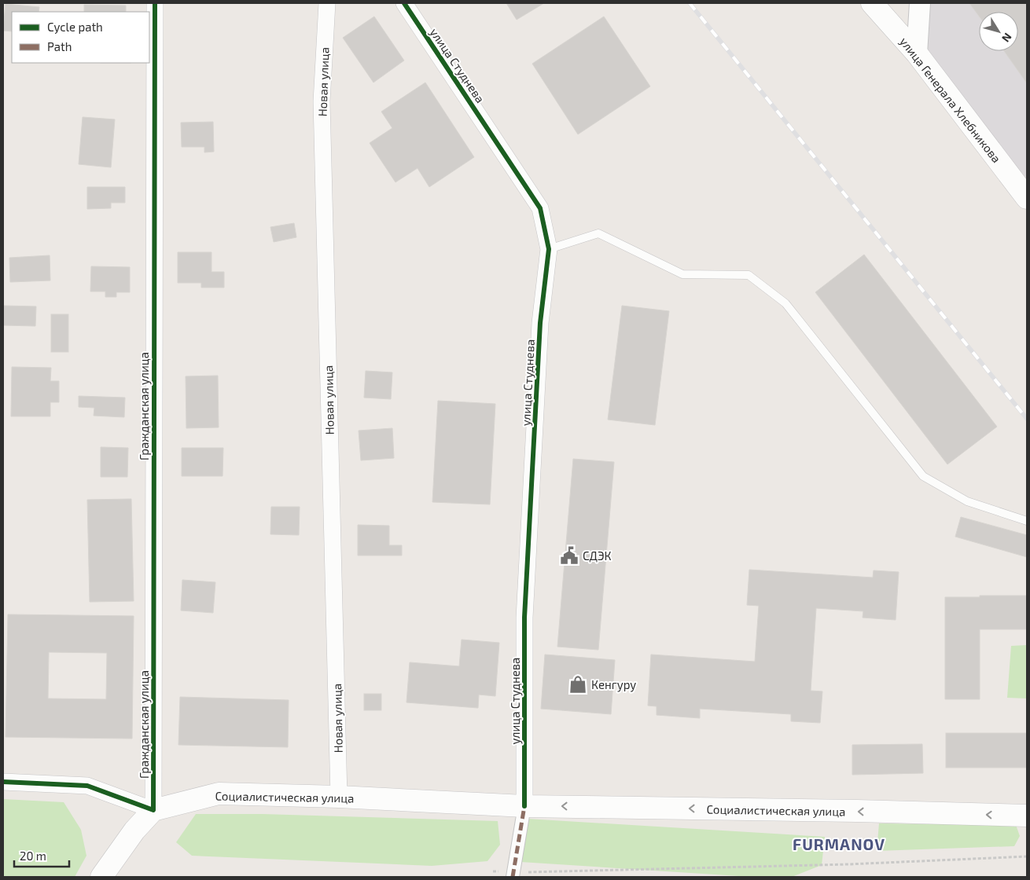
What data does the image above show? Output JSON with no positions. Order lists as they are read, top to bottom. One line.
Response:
{"streets":{"main road":["улица Генерала Хлебникова","Социалистическая улица"],"street":["улица Студнева","Новая улица","Гражданская улица"]},"crossings":[["улица Студнева","Социалистическая улица"],["Новая улица","Социалистическая улица"],["Гражданская улица","Социалистическая улица"]],"one_way":["Социалистическая улица"],"districts":["FURMANOV"],"places":{"public building":["СДЭК"],"shop":["Кенгуру"]},"legend":["Cycle path","Path"],"scale_bar":"20 m","north":"bottom right"}
